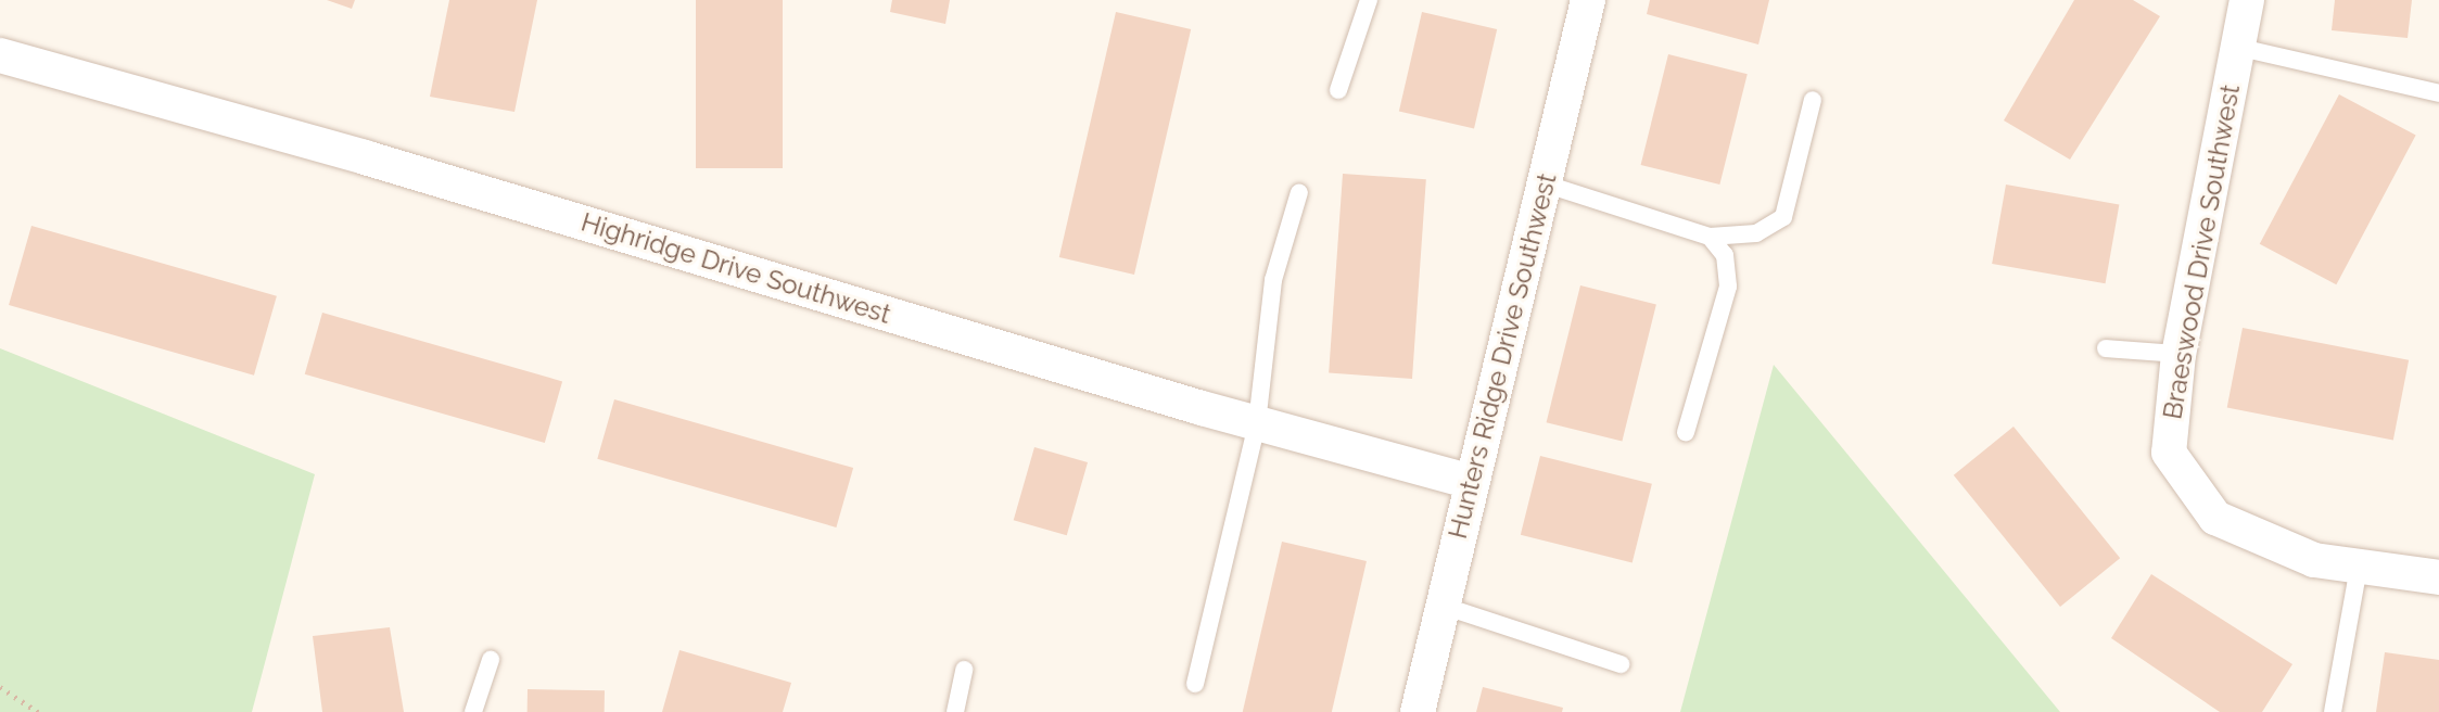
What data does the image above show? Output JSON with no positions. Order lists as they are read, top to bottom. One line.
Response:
{"streets":{"street":["Braeswood Drive Southwest","Highridge Drive Southwest","Hunters Ridge Drive Southwest"]},"crossings":[["Highridge Drive Southwest","Hunters Ridge Drive Southwest"]]}
